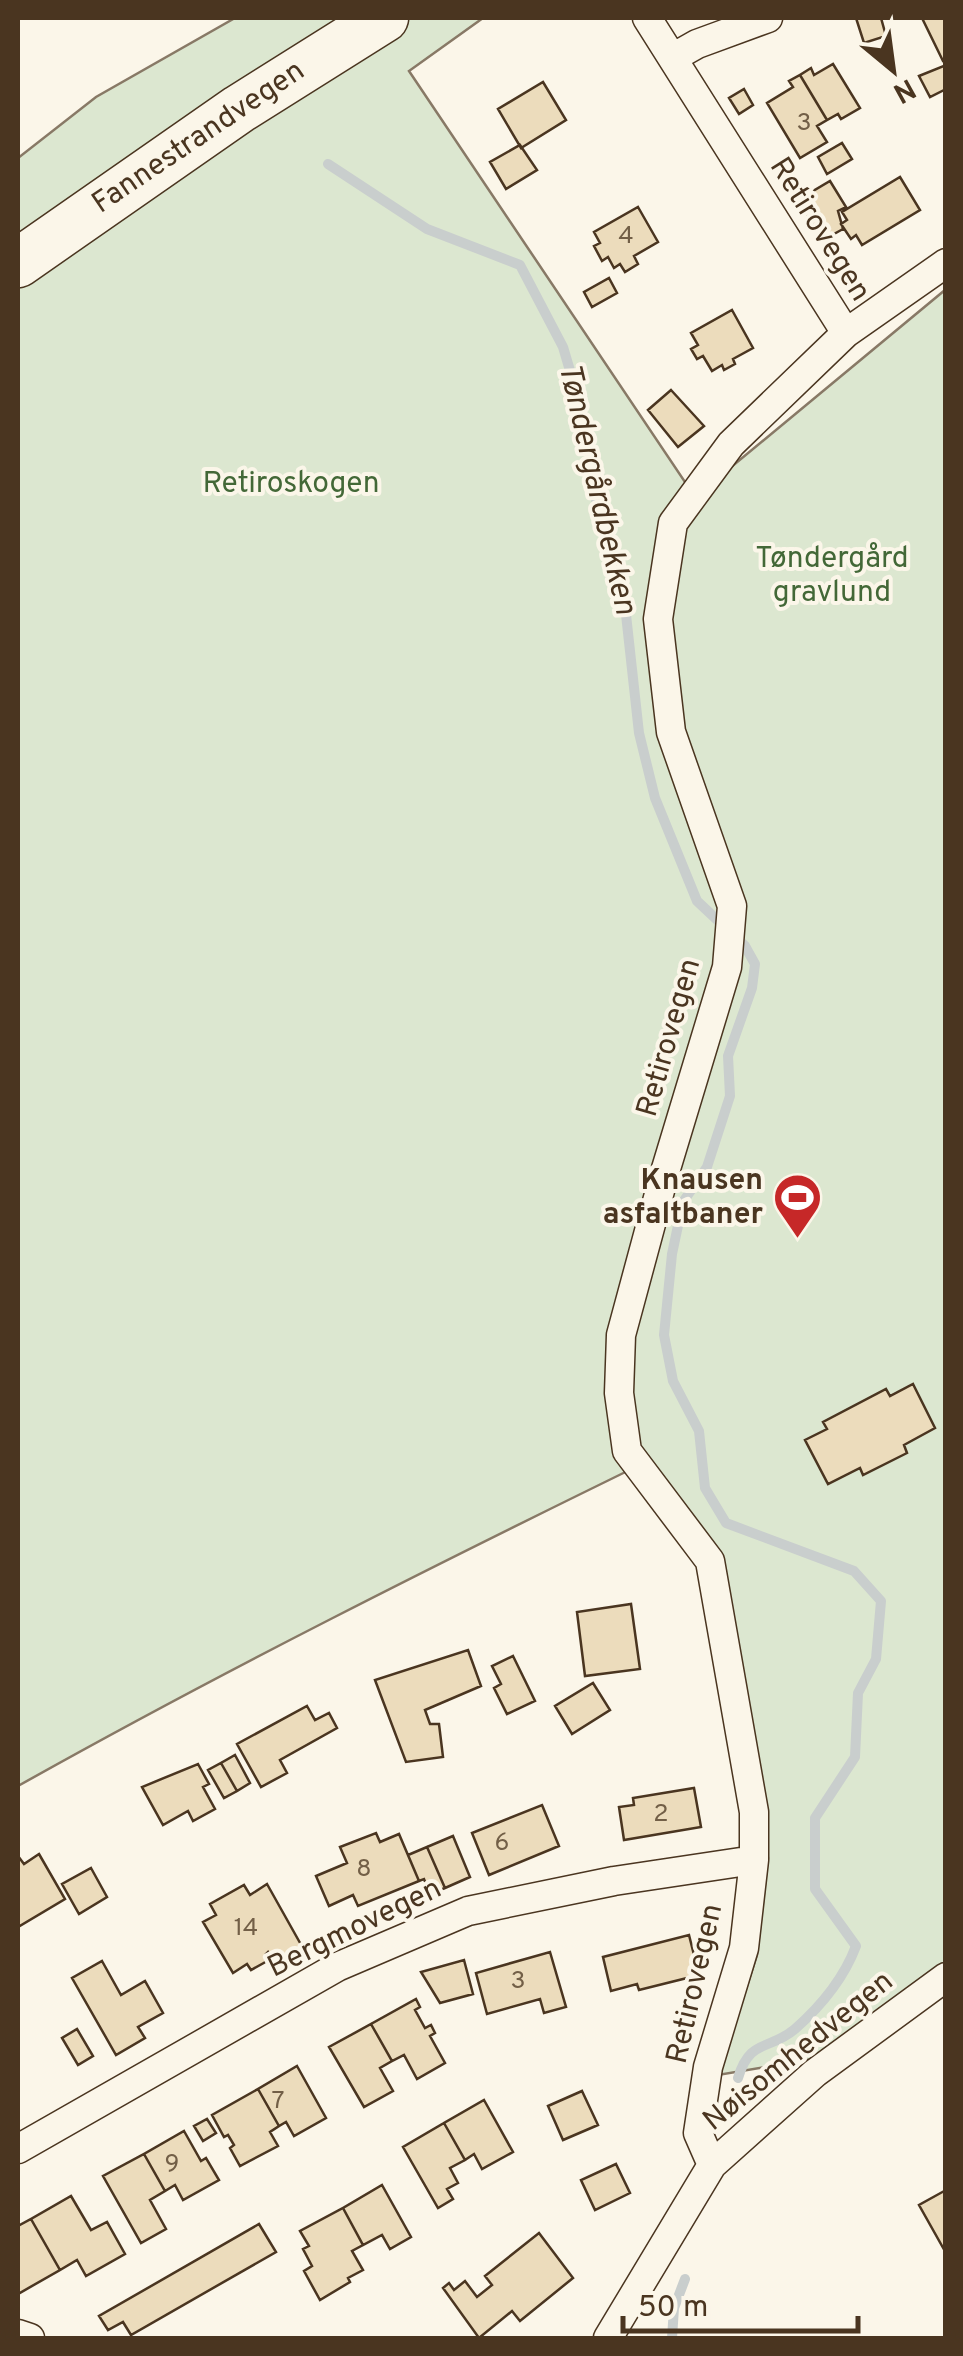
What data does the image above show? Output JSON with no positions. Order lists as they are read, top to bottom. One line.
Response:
{"streets":{"highway":["Fannestrandvegen"],"street":["Retirovegen","Bergmovegen","Nøisomhedvegen"]},"crossings":[["Retirovegen","Bergmovegen"],["Retirovegen","Nøisomhedvegen"]],"water":["Tøndergårdbekken"],"parks":["Retiroskogen","Tøndergård gravlund"],"places":{"sports":["Knausen asfaltbaner"]},"house_numbers":["3","4","2","6","8","14","3","7","9"],"scale_bar":"50 m","north":"bottom right"}
